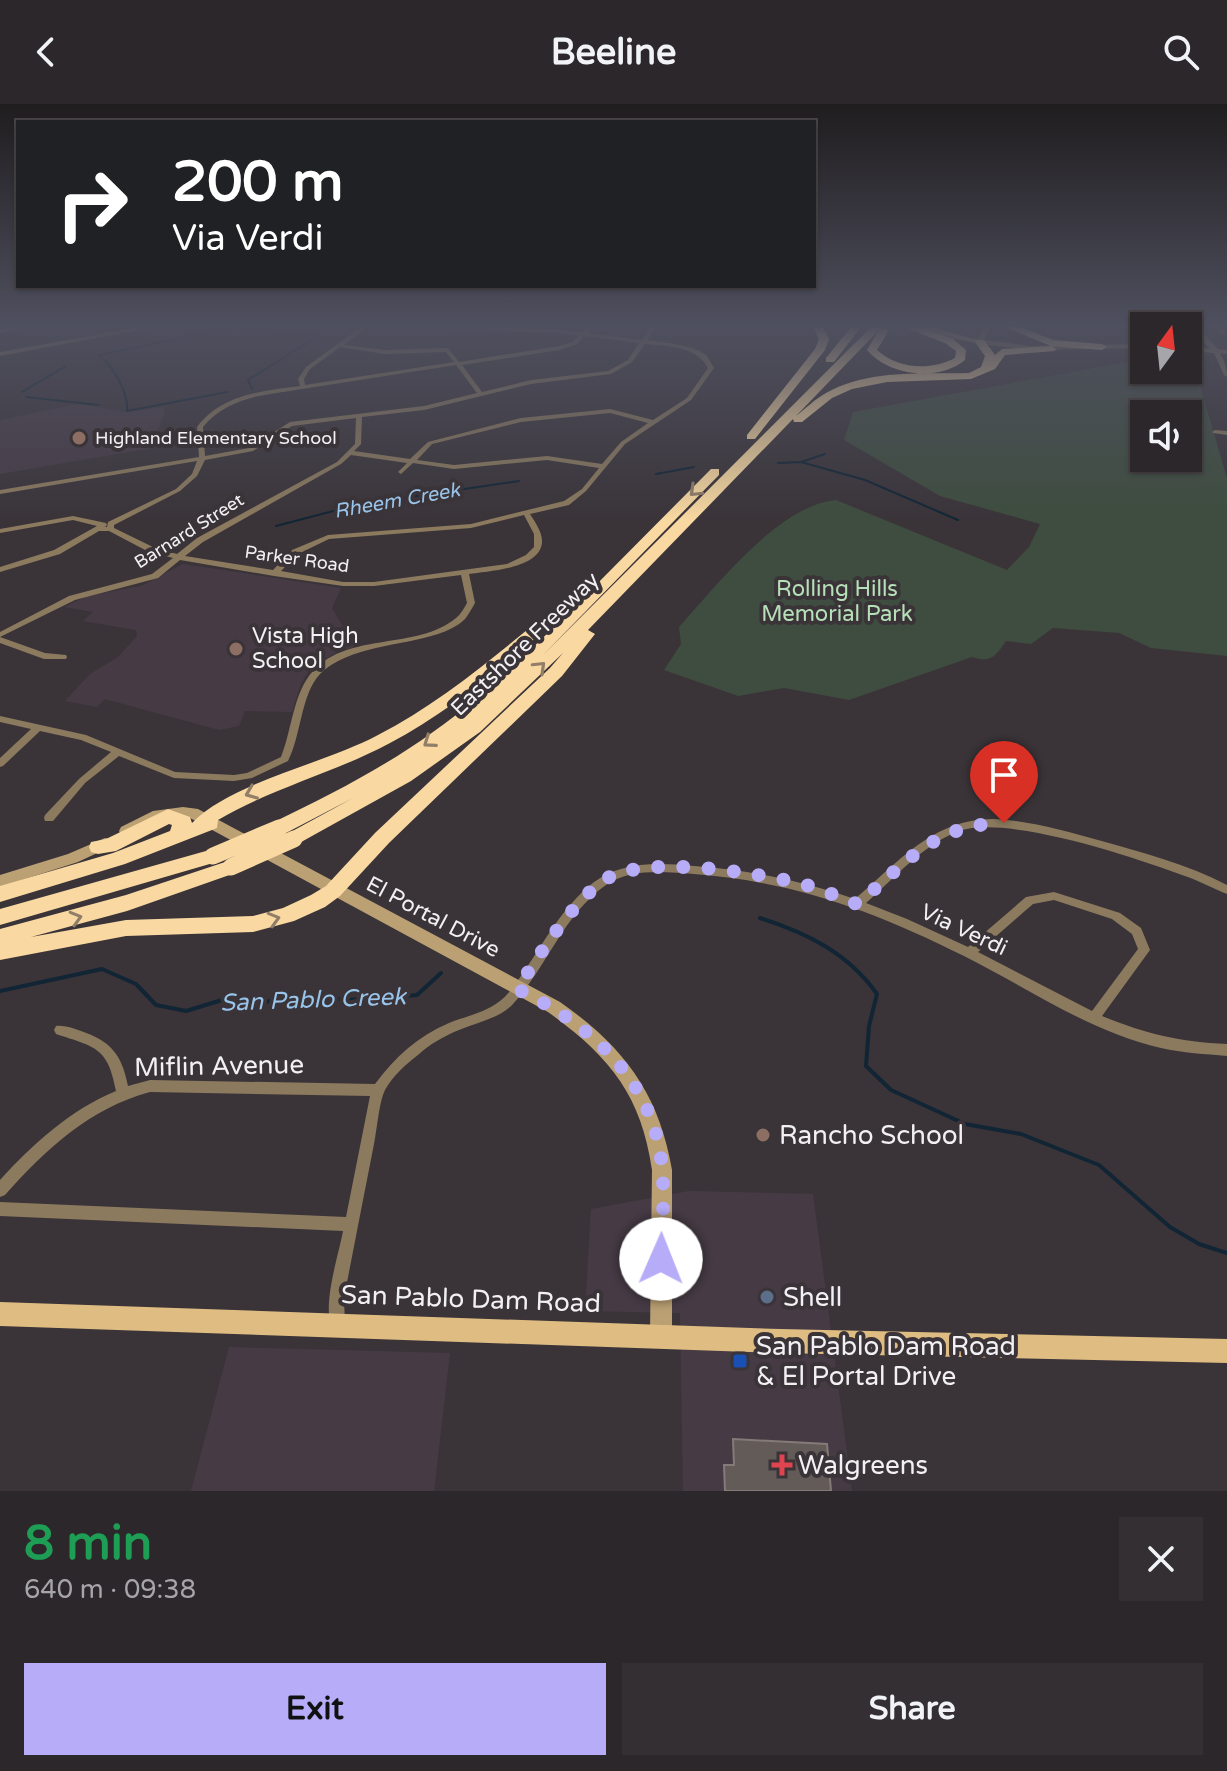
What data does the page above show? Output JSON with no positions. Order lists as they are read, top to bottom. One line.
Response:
{"streets":{"highway":["Eastshore Freeway"],"main road":["El Portal Drive","San Pablo Dam Road"],"street":["Barnard Street","Parker Road","Via Verdi","Miflin Avenue"]},"crossings":[["Barnard Street","Parker Road"],["El Portal Drive","Via Verdi"],["El Portal Drive","San Pablo Dam Road"],["Via Verdi","Miflin Avenue"]],"water":["Rheem Creek","San Pablo Creek"],"parks":["Rolling Hills Memorial Park"],"places":{"other":["Highland Elementary School","Vista High School","Rancho School","Shell"],"transit":["San Pablo Dam Road & El Portal Drive"],"health":["Walgreens"]},"north":"top","page":{"header":"Beeline","turn":["200 m","Via Verdi"],"heading":["8 min","640 m · 09:38"],"buttons":["Exit","Share"]}}
